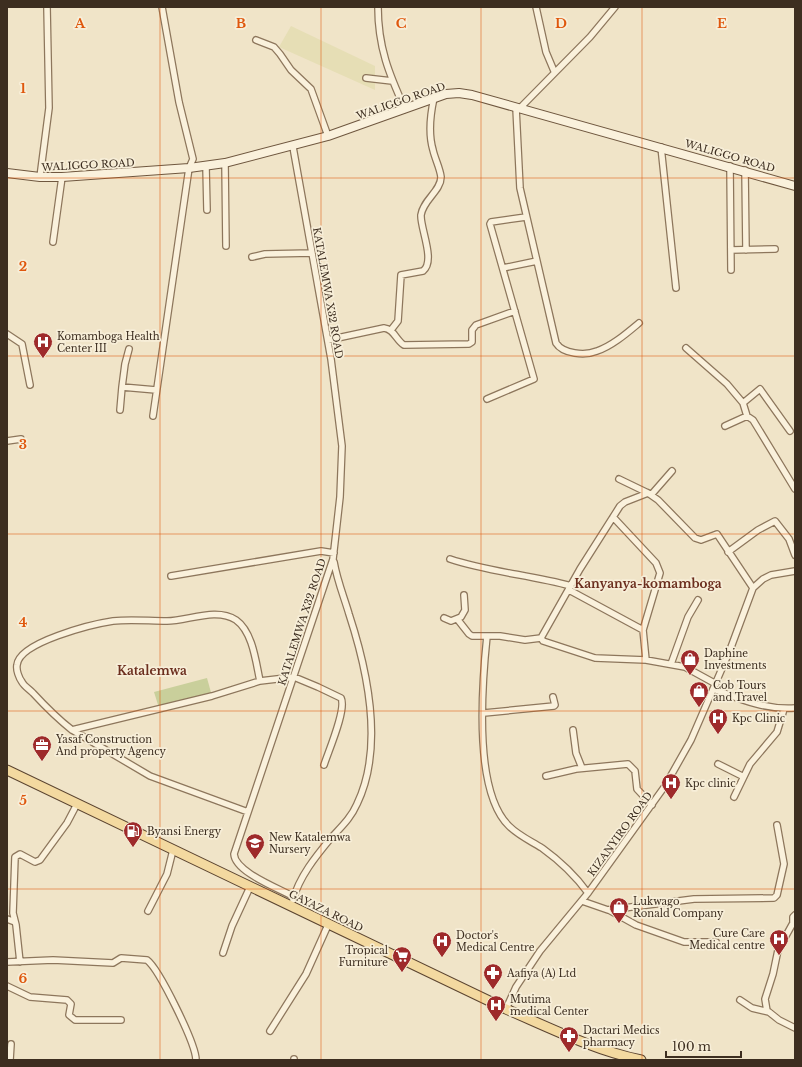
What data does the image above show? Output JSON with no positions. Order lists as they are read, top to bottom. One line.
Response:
{"streets":{"main road":["GAYAZA ROAD"],"street":["WALIGGO ROAD","KATALEMWA X32 ROAD","KIZANYIRO ROAD"]},"crossings":[["WALIGGO ROAD","KATALEMWA X32 ROAD"],["KIZANYIRO ROAD","GAYAZA ROAD"]],"districts":["Kanyanya-komamboga","Katalemwa"],"places":{"hospital":["Komamboga Health Center III","Kpc Clinic","Kpc clinic","Cure Care Medical centre","Doctor's Medical Centre","Mutima medical Center"],"shop":["Daphine Investments","Cob Tours and Travel","Lukwago Ronald Company"],"office":["Yasaf Construction And property Agency"],"fuel station":["Byansi Energy"],"school or university":["New Katalemwa Nursery"],"supermarket":["Tropical Furniture"],"pharmacy":["Aafiya (A) Ltd","Dactari Medics pharmacy"]},"scale_bar":"100 m","grid":{"columns":["A","B","C","D","E"],"rows":["1","2","3","4","5","6"]}}
